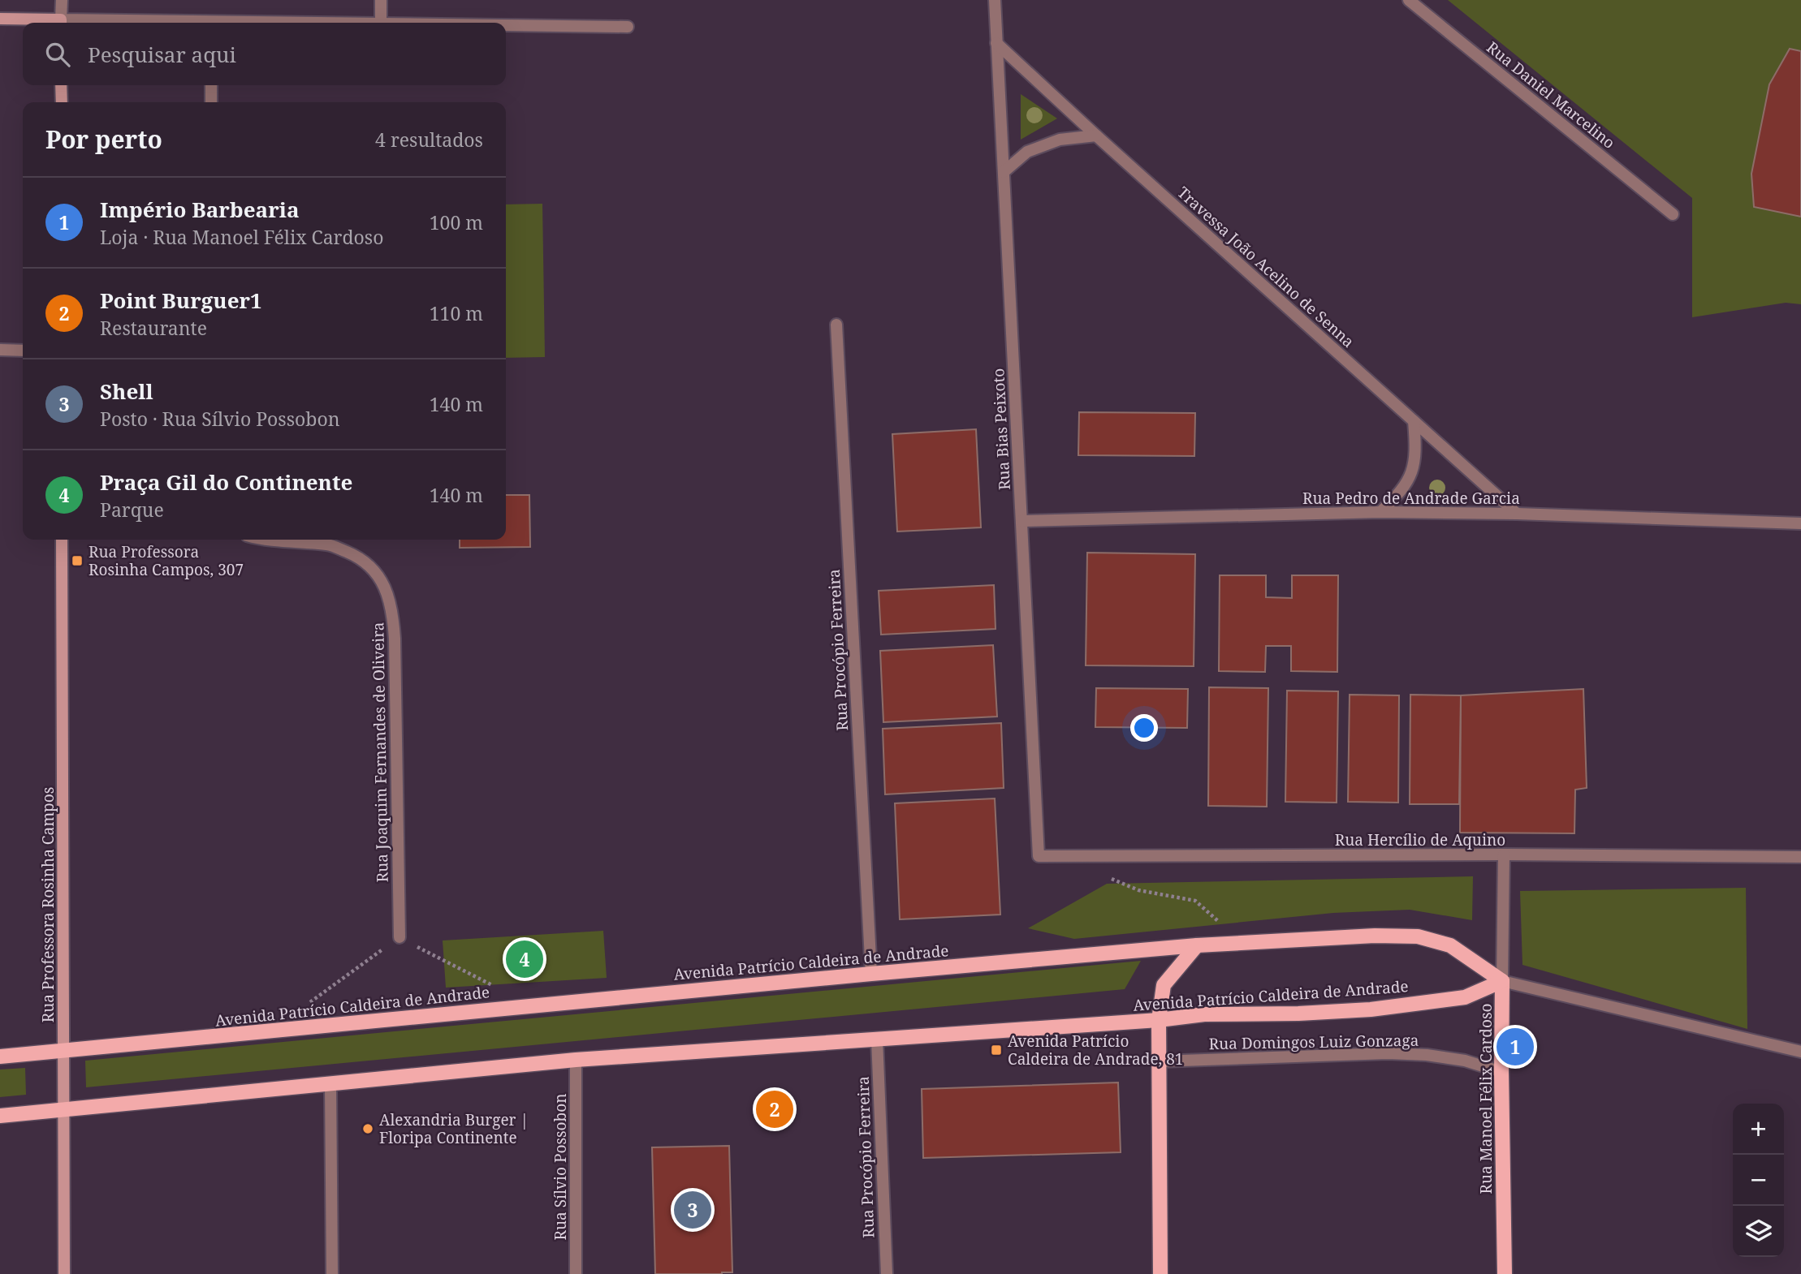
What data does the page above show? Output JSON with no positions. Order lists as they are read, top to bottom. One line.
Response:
{"streets":{"main road":["Avenida Patrício Caldeira de Andrade","Rua Manoel Félix Cardoso"],"street":["Rua Daniel Marcelino","Travessa João Acelino de Senna","Rua Bias Peixoto","Rua Pedro de Andrade Garcia","Rua Procópio Ferreira","Rua Joaquim Fernandes de Oliveira","Rua Hercílio de Aquino","Rua Professora Rosinha Campos","Rua Domingos Luiz Gonzaga","Rua Sílvio Possobon"]},"crossings":[["Travessa João Acelino de Senna","Rua Bias Peixoto"],["Travessa João Acelino de Senna","Rua Pedro de Andrade Garcia"],["Rua Bias Peixoto","Rua Pedro de Andrade Garcia"],["Rua Bias Peixoto","Rua Hercílio de Aquino"],["Rua Procópio Ferreira","Avenida Patrício Caldeira de Andrade"],["Rua Hercílio de Aquino","Rua Manoel Félix Cardoso"],["Rua Professora Rosinha Campos","Avenida Patrício Caldeira de Andrade"],["Avenida Patrício Caldeira de Andrade","Rua Manoel Félix Cardoso"],["Avenida Patrício Caldeira de Andrade","Rua Sílvio Possobon"],["Rua Domingos Luiz Gonzaga","Rua Manoel Félix Cardoso"]],"places":{"transit":["Rua Professora Rosinha Campos, 307","Avenida Patrício Caldeira de Andrade, 81"],"other":["Alexandria Burger | Floripa Continente"]},"page":{"search":"Pesquisar aqui","heading":["Por perto","4 resultados"],"list":[{"mark":"1","name":"Império Barbearia","note":"Loja · Rua Manoel Félix Cardoso","value":"100 m"},{"mark":"2","name":"Point Burguer1","note":"Restaurante","value":"110 m"},{"mark":"3","name":"Shell","note":"Posto · Rua Sílvio Possobon","value":"140 m"},{"mark":"4","name":"Praça Gil do Continente","note":"Parque","value":"140 m"}],"pins":["4","1","2","3"],"map_buttons":["+","−"]}}
